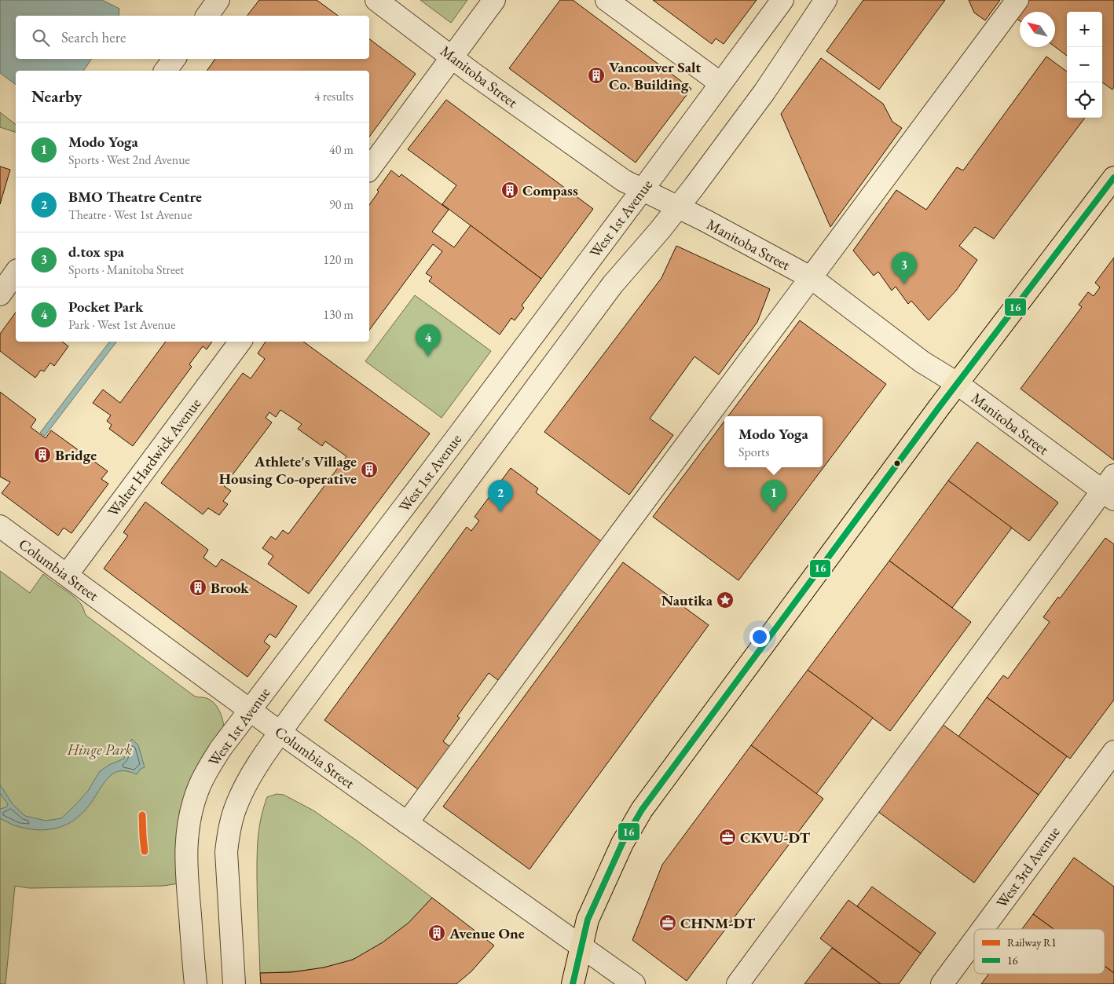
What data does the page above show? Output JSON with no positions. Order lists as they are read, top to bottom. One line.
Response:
{"streets":{"street":["Manitoba Street","West 1st Avenue","Walter Hardwick Avenue","Columbia Street","West 3rd Avenue"]},"crossings":[["Manitoba Street","West 1st Avenue"],["West 1st Avenue","Columbia Street"],["Walter Hardwick Avenue","Columbia Street"]],"parks":["Hinge Park"],"places":{"building":["Vancouver Salt Co. Building","Compass","Bridge","Athlete's Village Housing Co-operative","Brook","Avenue One"],"place":["Nautika"],"office":["CKVU-DT","CHNM-DT"]},"lines":["transit line 16","rail line R1"],"legend":["Railway R1","16"],"north":"top left","page":{"map_buttons":["+","−"],"search":"Search here","heading":["Nearby","4 results"],"list":[{"mark":"1","name":"Modo Yoga","note":"Sports · West 2nd Avenue","value":"40 m"},{"mark":"2","name":"BMO Theatre Centre","note":"Theatre · West 1st Avenue","value":"90 m"},{"mark":"3","name":"d.tox spa","note":"Sports · Manitoba Street","value":"120 m"},{"mark":"4","name":"Pocket Park","note":"Park · West 1st Avenue","value":"130 m"}],"pins":["3","4","1","2"],"popup":["Modo Yoga","Sports"]}}
